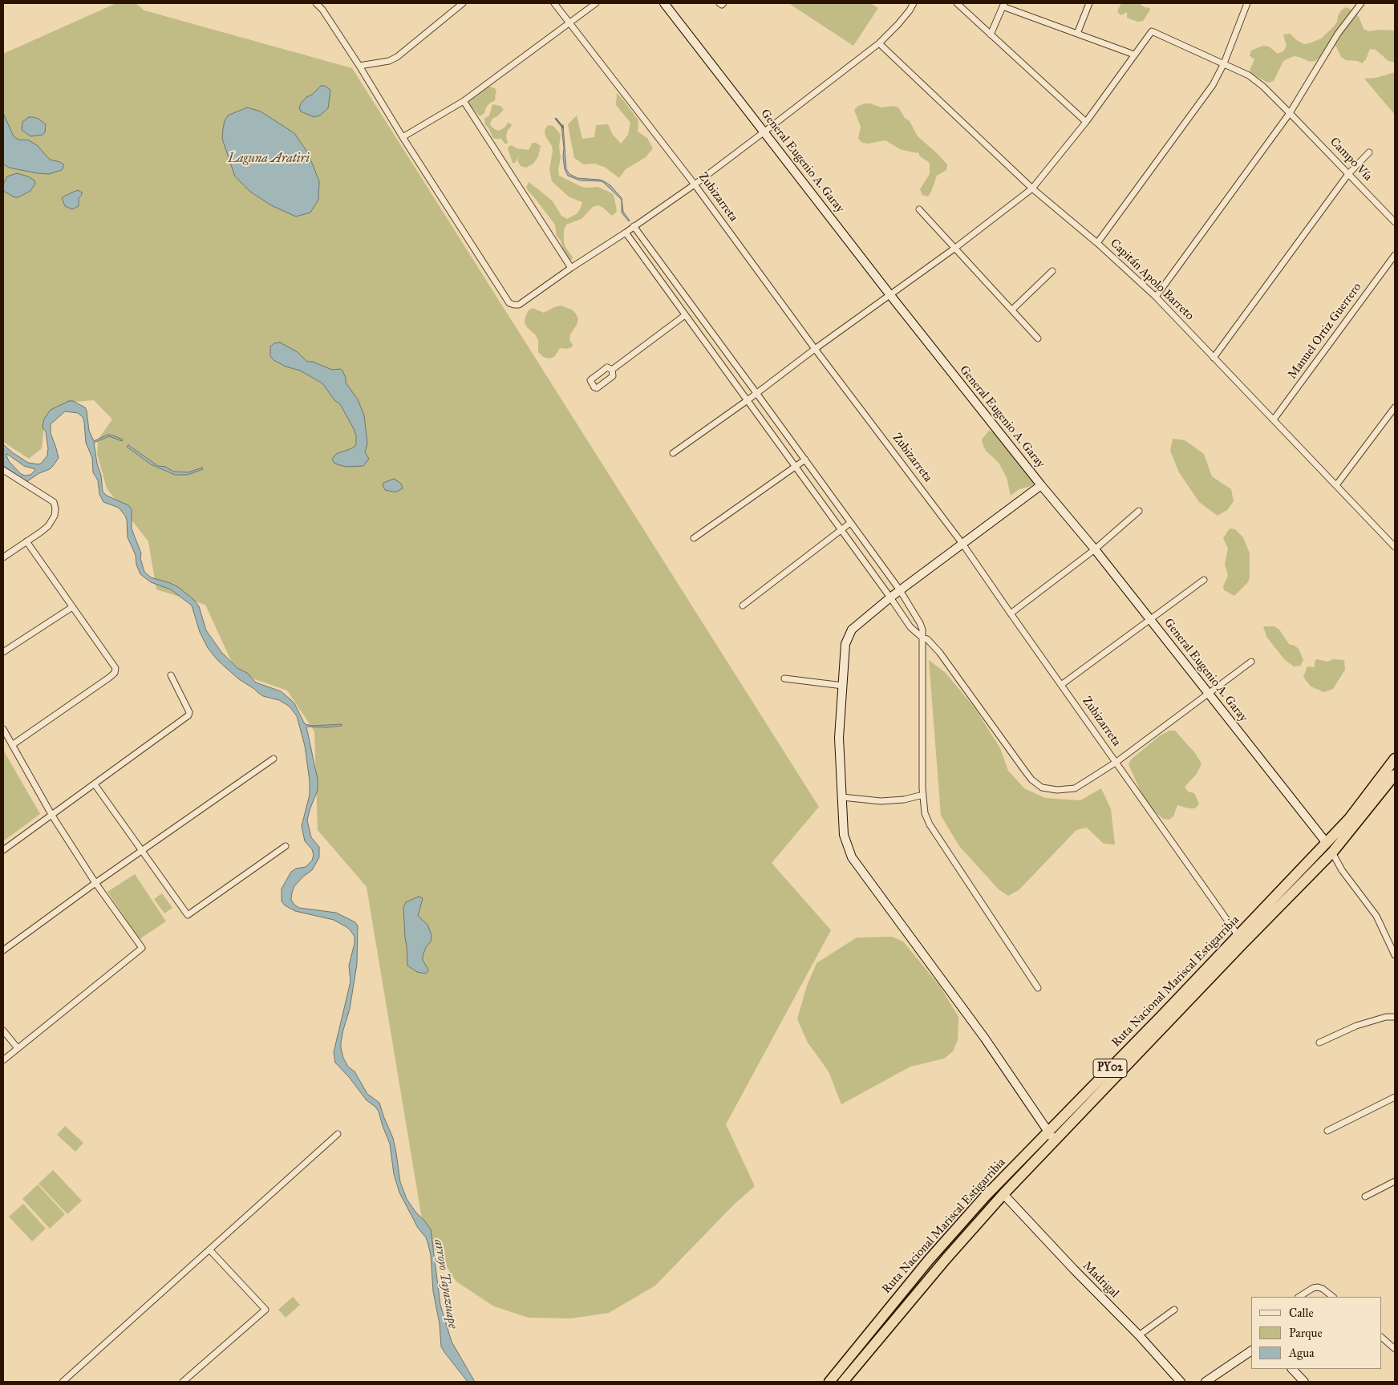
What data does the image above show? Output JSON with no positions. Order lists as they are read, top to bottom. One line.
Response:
{"streets":{"highway":["Ruta Nacional Mariscal Estigarribia","PY02"],"street":["Campo Vía","General Eugenio A. Garay","Zubizarreta","Capitán Apolo Barreto","Manuel Ortiz Guerrero","Madrigal"]},"crossings":[["General Eugenio A. Garay","Ruta Nacional Mariscal Estigarribia"],["Zubizarreta","Ruta Nacional Mariscal Estigarribia"],["Capitán Apolo Barreto","Manuel Ortiz Guerrero"],["Ruta Nacional Mariscal Estigarribia","Madrigal"]],"water":["Laguna Aratiri","arroyo Tayazuape"],"legend":["Calle","Parque","Agua"]}
